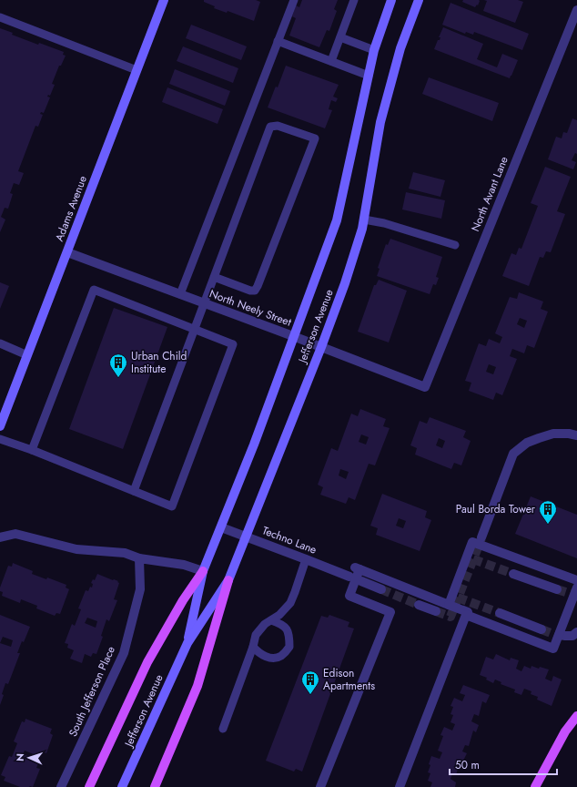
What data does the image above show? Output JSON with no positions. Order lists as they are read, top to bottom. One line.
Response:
{"streets":{"main road":["Adams Avenue","Jefferson Avenue"],"street":["North Avant Lane","North Neely Street","Techno Lane","South Jefferson Place"]},"crossings":[["North Avant Lane","North Neely Street"],["Adams Avenue","North Neely Street"],["North Neely Street","Jefferson Avenue"],["Jefferson Avenue","Techno Lane"]],"places":{"building":["Urban Child Institute","Paul Borda Tower","Edison Apartments"]},"scale_bar":"50 m","north":"left"}
